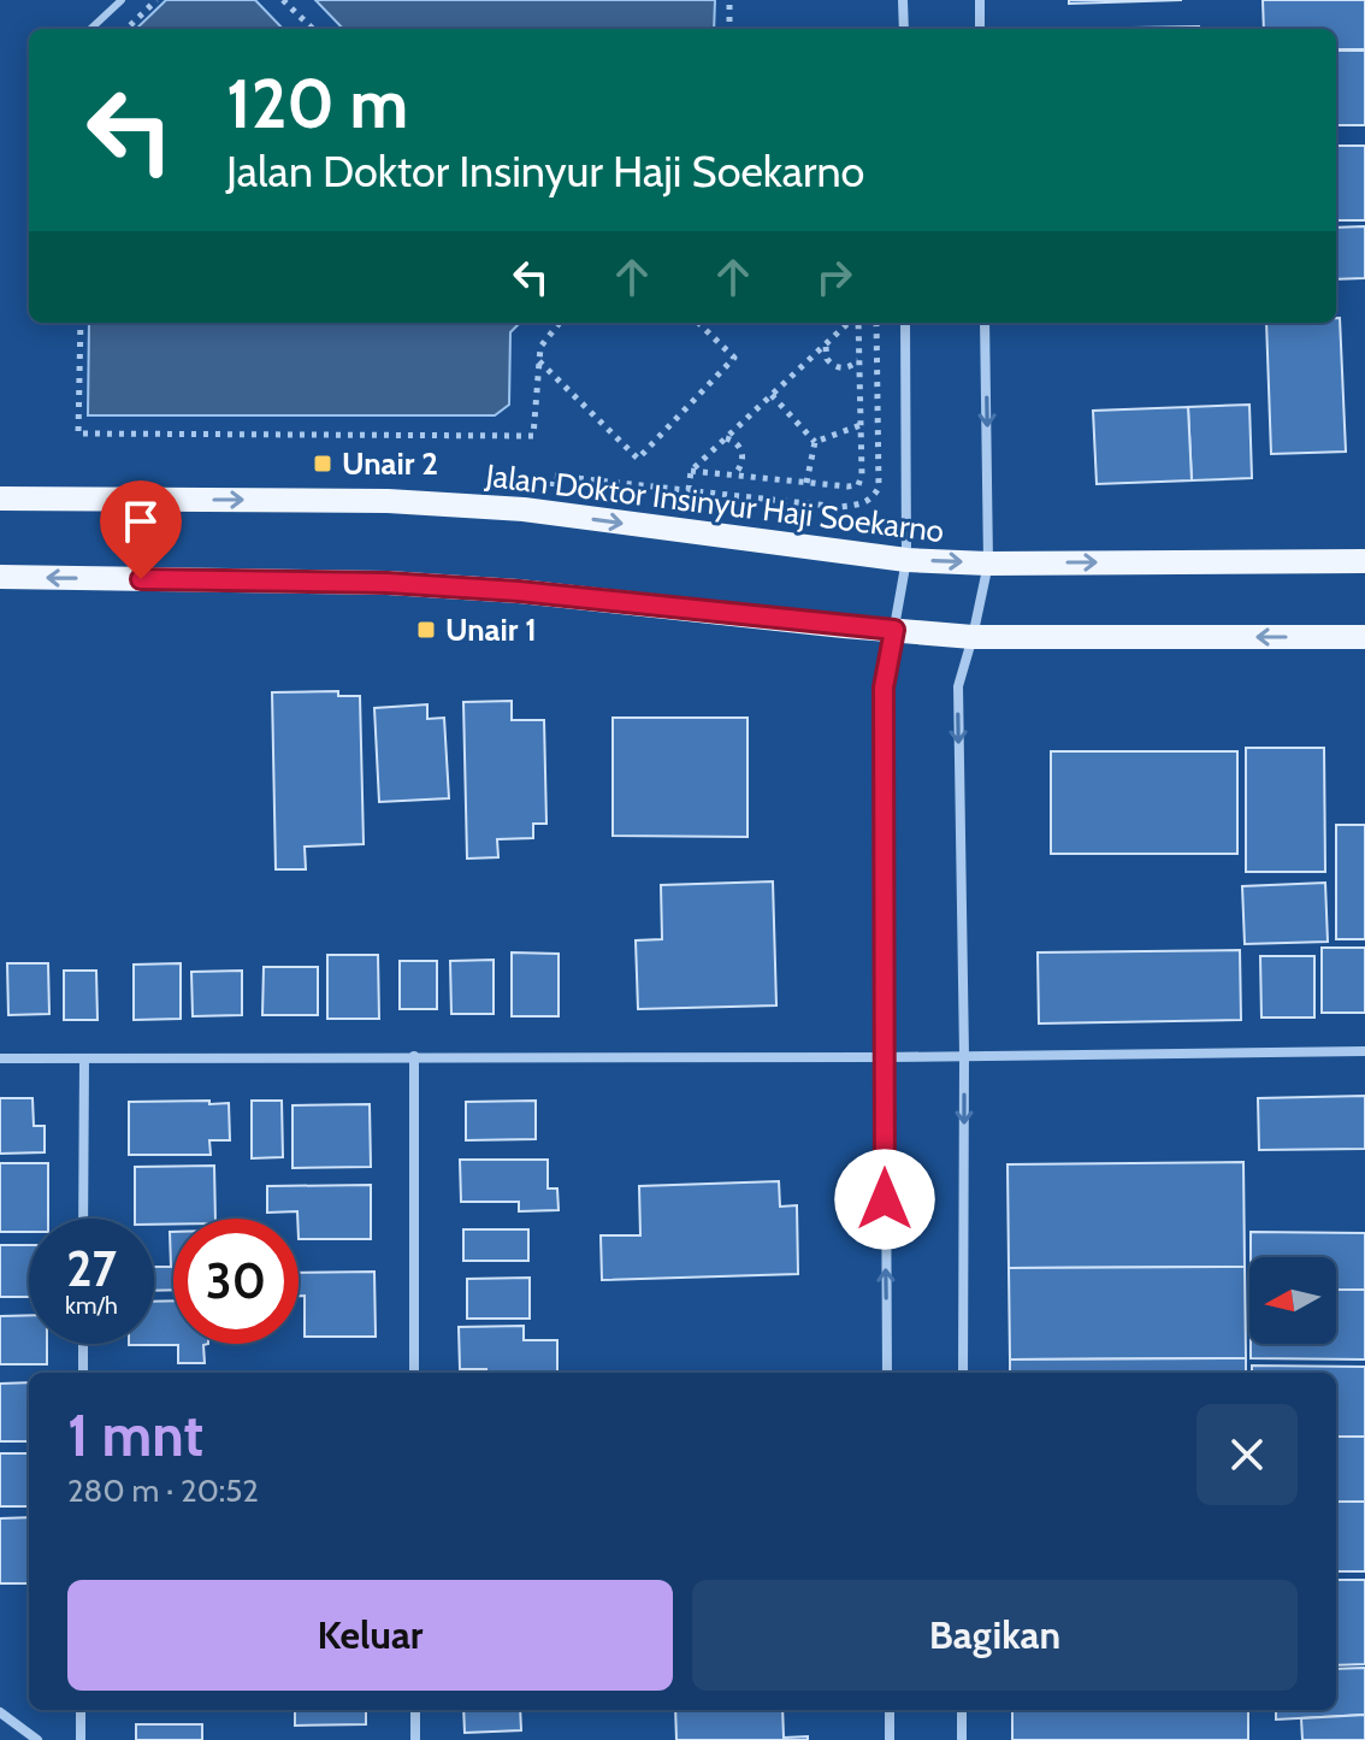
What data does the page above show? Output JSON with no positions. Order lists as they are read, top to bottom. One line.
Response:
{"streets":{"main road":["Jalan Doktor Insinyur Haji Soekarno"]},"places":{"transit":["Unair 2","Unair 1"]},"north":"left","page":{"turn":["120 m","Jalan Doktor Insinyur Haji Soekarno"],"speed":"27 km/h","limit":"30","heading":["1 mnt","280 m · 20:52"],"buttons":["Keluar","Bagikan"]}}
